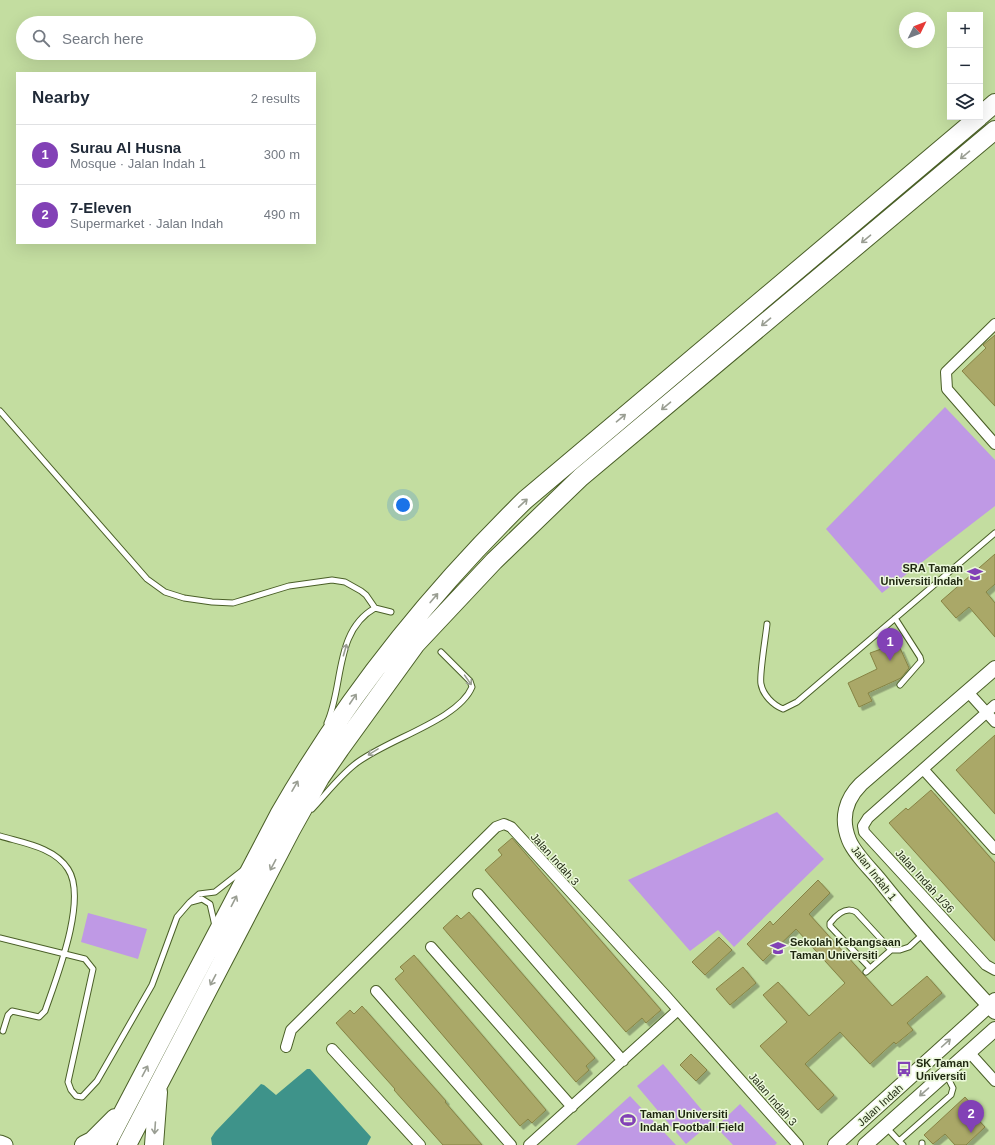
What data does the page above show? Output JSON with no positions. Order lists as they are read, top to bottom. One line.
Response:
{"streets":{"street":["Jalan Indah 3","Jalan Indah 1","Jalan Indah 1/36","Jalan Indah"]},"crossings":[["Jalan Indah 1","Jalan Indah"]],"places":{"school or university":["SRA Taman Universiti Indah","Sekolah Kebangsaan Taman Universiti"],"bus stop":["SK Taman Universiti"],"sports":["Taman Universiti Indah Football Field"]},"north":"top right","page":{"map_buttons":["+","−"],"search":"Search here","heading":["Nearby","2 results"],"list":[{"mark":"1","name":"Surau Al Husna","note":"Mosque · Jalan Indah 1","value":"300 m"},{"mark":"2","name":"7-Eleven","note":"Supermarket · Jalan Indah","value":"490 m"}],"pins":["1","2"]}}
